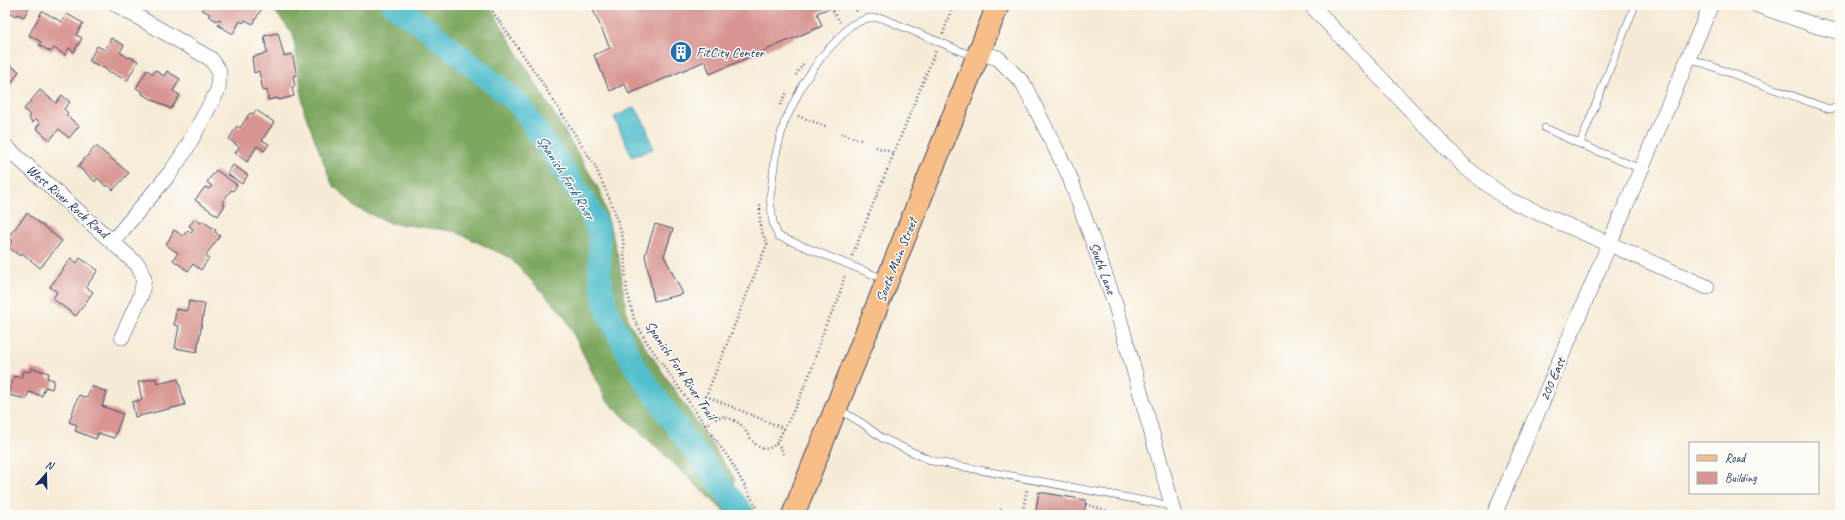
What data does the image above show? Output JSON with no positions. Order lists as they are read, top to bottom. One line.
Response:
{"streets":{"main road":["South Main Street"],"street":["West River Rock Road","South Lane","200 East"],"path":["Spanish Fork River Trail"]},"crossings":[["South Main Street","South Lane"]],"water":["Spanish Fork River"],"places":{"building":["FitCity Center"]},"legend":["Road","Building"],"north":"top"}
